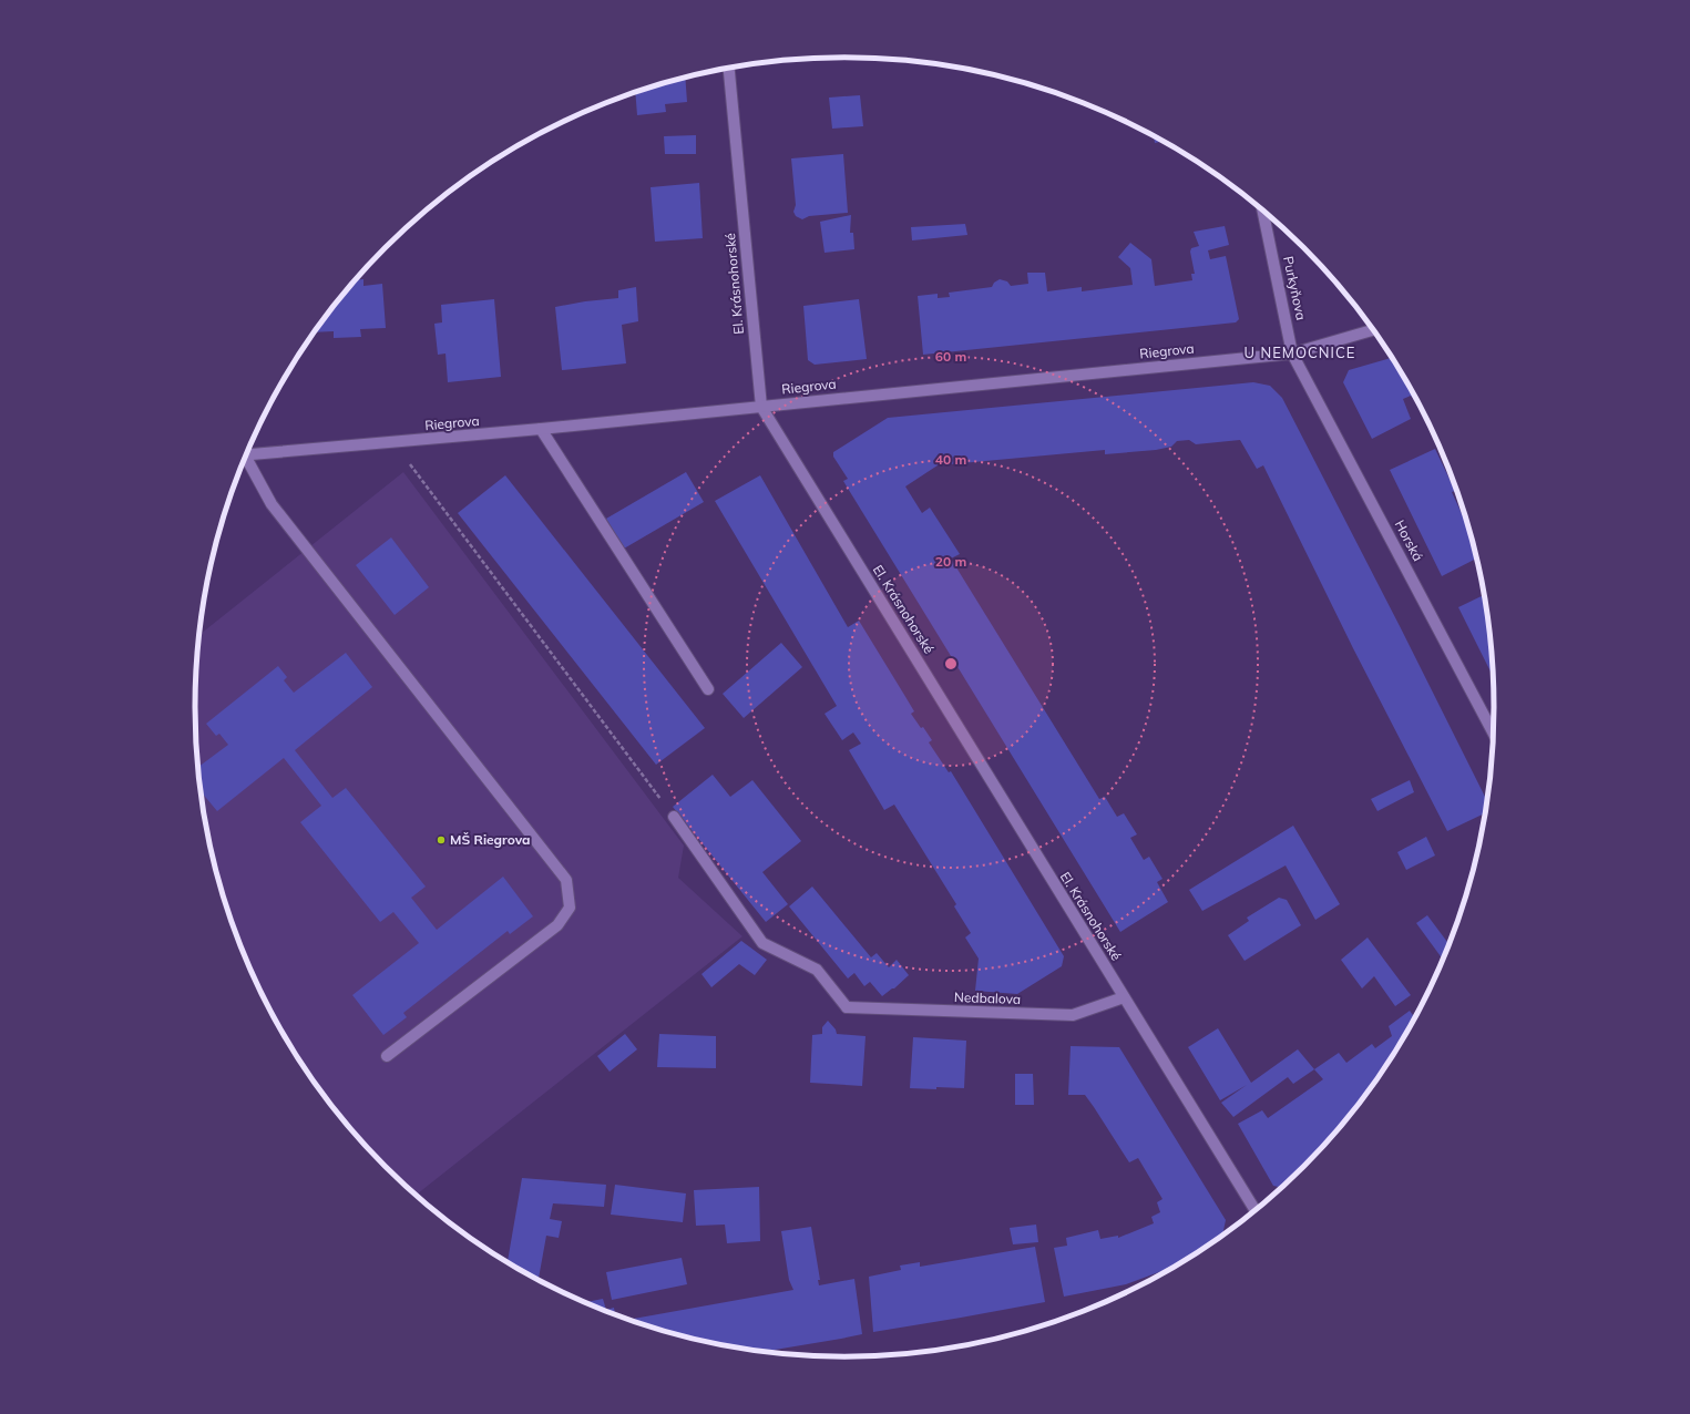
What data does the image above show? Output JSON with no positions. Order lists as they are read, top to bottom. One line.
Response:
{"streets":{"street":["El. Krásnohorské","Purkyňova","Riegrova","Horská","Nedbalova"]},"crossings":[["El. Krásnohorské","Riegrova"],["El. Krásnohorské","Nedbalova"],["Purkyňova","Riegrova"],["Purkyňova","Horská"],["Riegrova","Horská"]],"districts":["U NEMOCNICE"],"places":["MŠ Riegrova"],"rings":["60 m","40 m","20 m"]}
